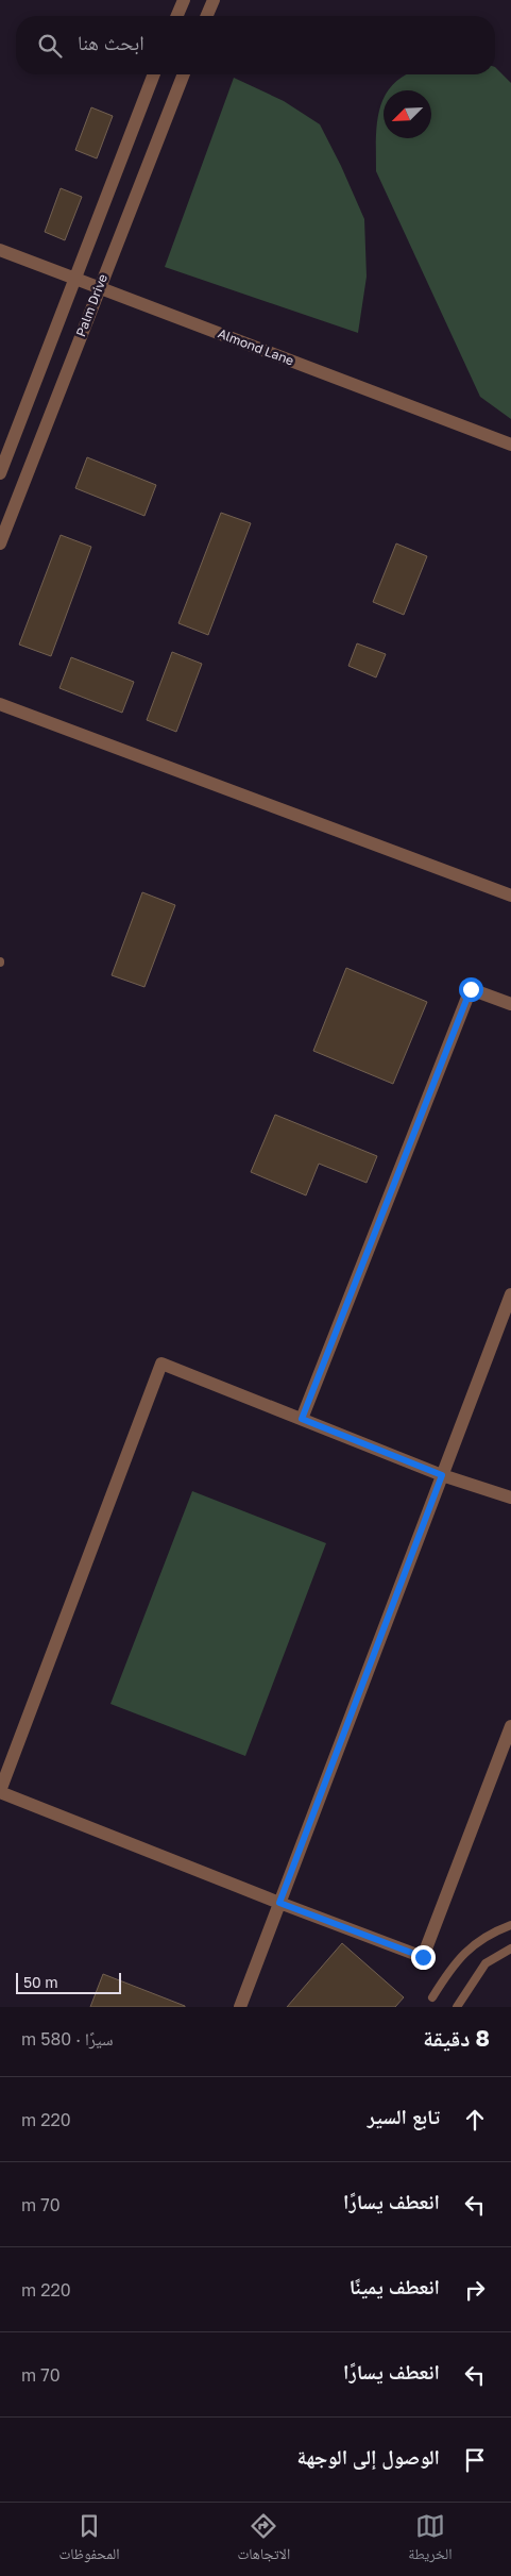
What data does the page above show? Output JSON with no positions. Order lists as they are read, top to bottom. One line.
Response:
{"streets":{"street":["Palm Drive","Almond Lane"]},"crossings":[["Palm Drive","Almond Lane"]],"scale_bar":"50 m","north":"bottom left","page":{"search":"ابحث هنا","scale":"50 m","heading":["8 دقيقة","سيرًا · 580 m"],"list":[["تابع السير","220 m"],["انعطف يسارًا","70 m"],["انعطف يمينًا","220 m"],["انعطف يسارًا","70 m"],"الوصول إلى الوجهة"],"nav":["الخريطة","الاتجاهات","المحفوظات"]}}
